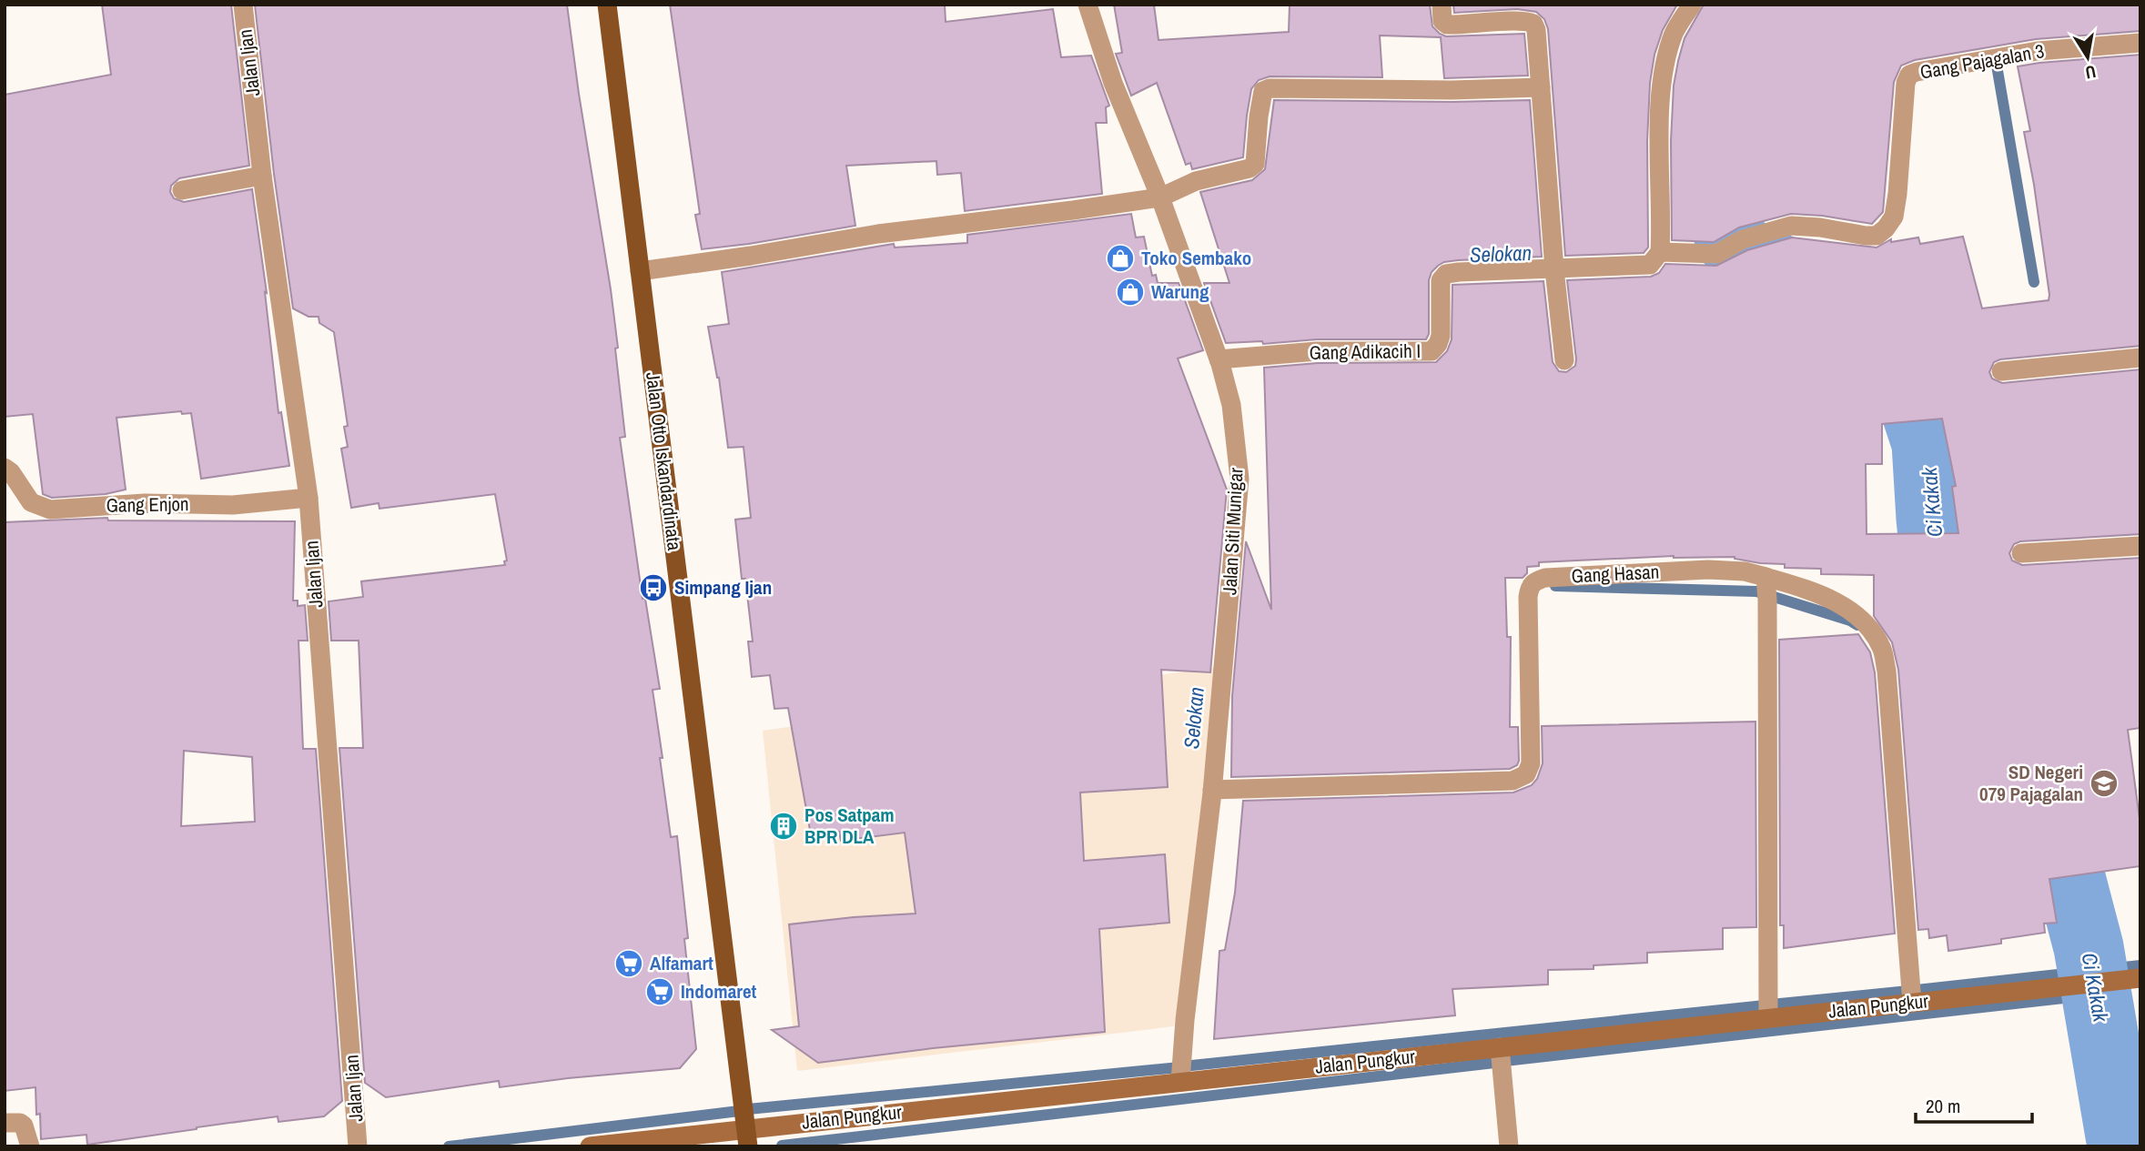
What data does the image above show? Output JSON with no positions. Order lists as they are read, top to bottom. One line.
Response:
{"streets":{"main road":["Jalan Otto Iskandardinata","Jalan Pungkur"],"street":["Gang Pajagalan 3","Jalan Ijan","Gang Adikacih I","Gang Enjon","Jalan Siti Munigar","Gang Hasan"]},"crossings":[["Gang Pajagalan 3","Gang Adikacih I"],["Jalan Ijan","Gang Enjon"],["Gang Adikacih I","Jalan Siti Munigar"],["Jalan Otto Iskandardinata","Jalan Pungkur"],["Jalan Siti Munigar","Gang Hasan"],["Jalan Siti Munigar","Jalan Pungkur"]],"water":["Selokan","Ci Kakak"],"places":{"shop":["Toko Sembako","Warung"],"bus stop":["Simpang Ijan"],"school or university":["SD Negeri 079 Pajagalan"],"building":["Pos Satpam BPR DLA"],"supermarket":["Alfamart","Indomaret"]},"scale_bar":"20 m","north":"bottom"}
